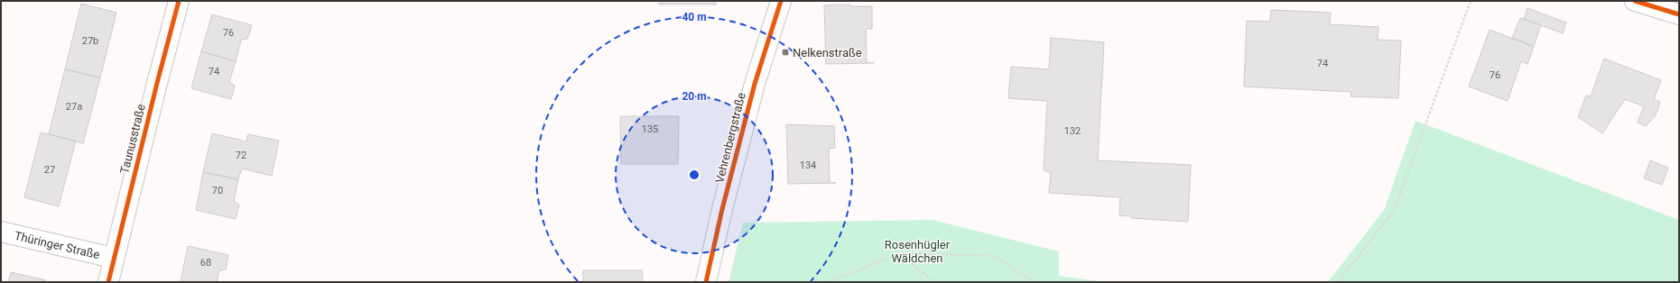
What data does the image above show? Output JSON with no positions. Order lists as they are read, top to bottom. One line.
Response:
{"streets":{"street":["Vehrenbergstraße","Taunusstraße","Thüringer Straße"]},"crossings":[["Taunusstraße","Thüringer Straße"]],"parks":["Rosenhügler Wäldchen"],"places":{"transit":["Nelkenstraße"]},"house_numbers":["76","27b","74","74","76","27a","135","132","72","134","27","70","68"],"rings":["40 m","20 m"]}
